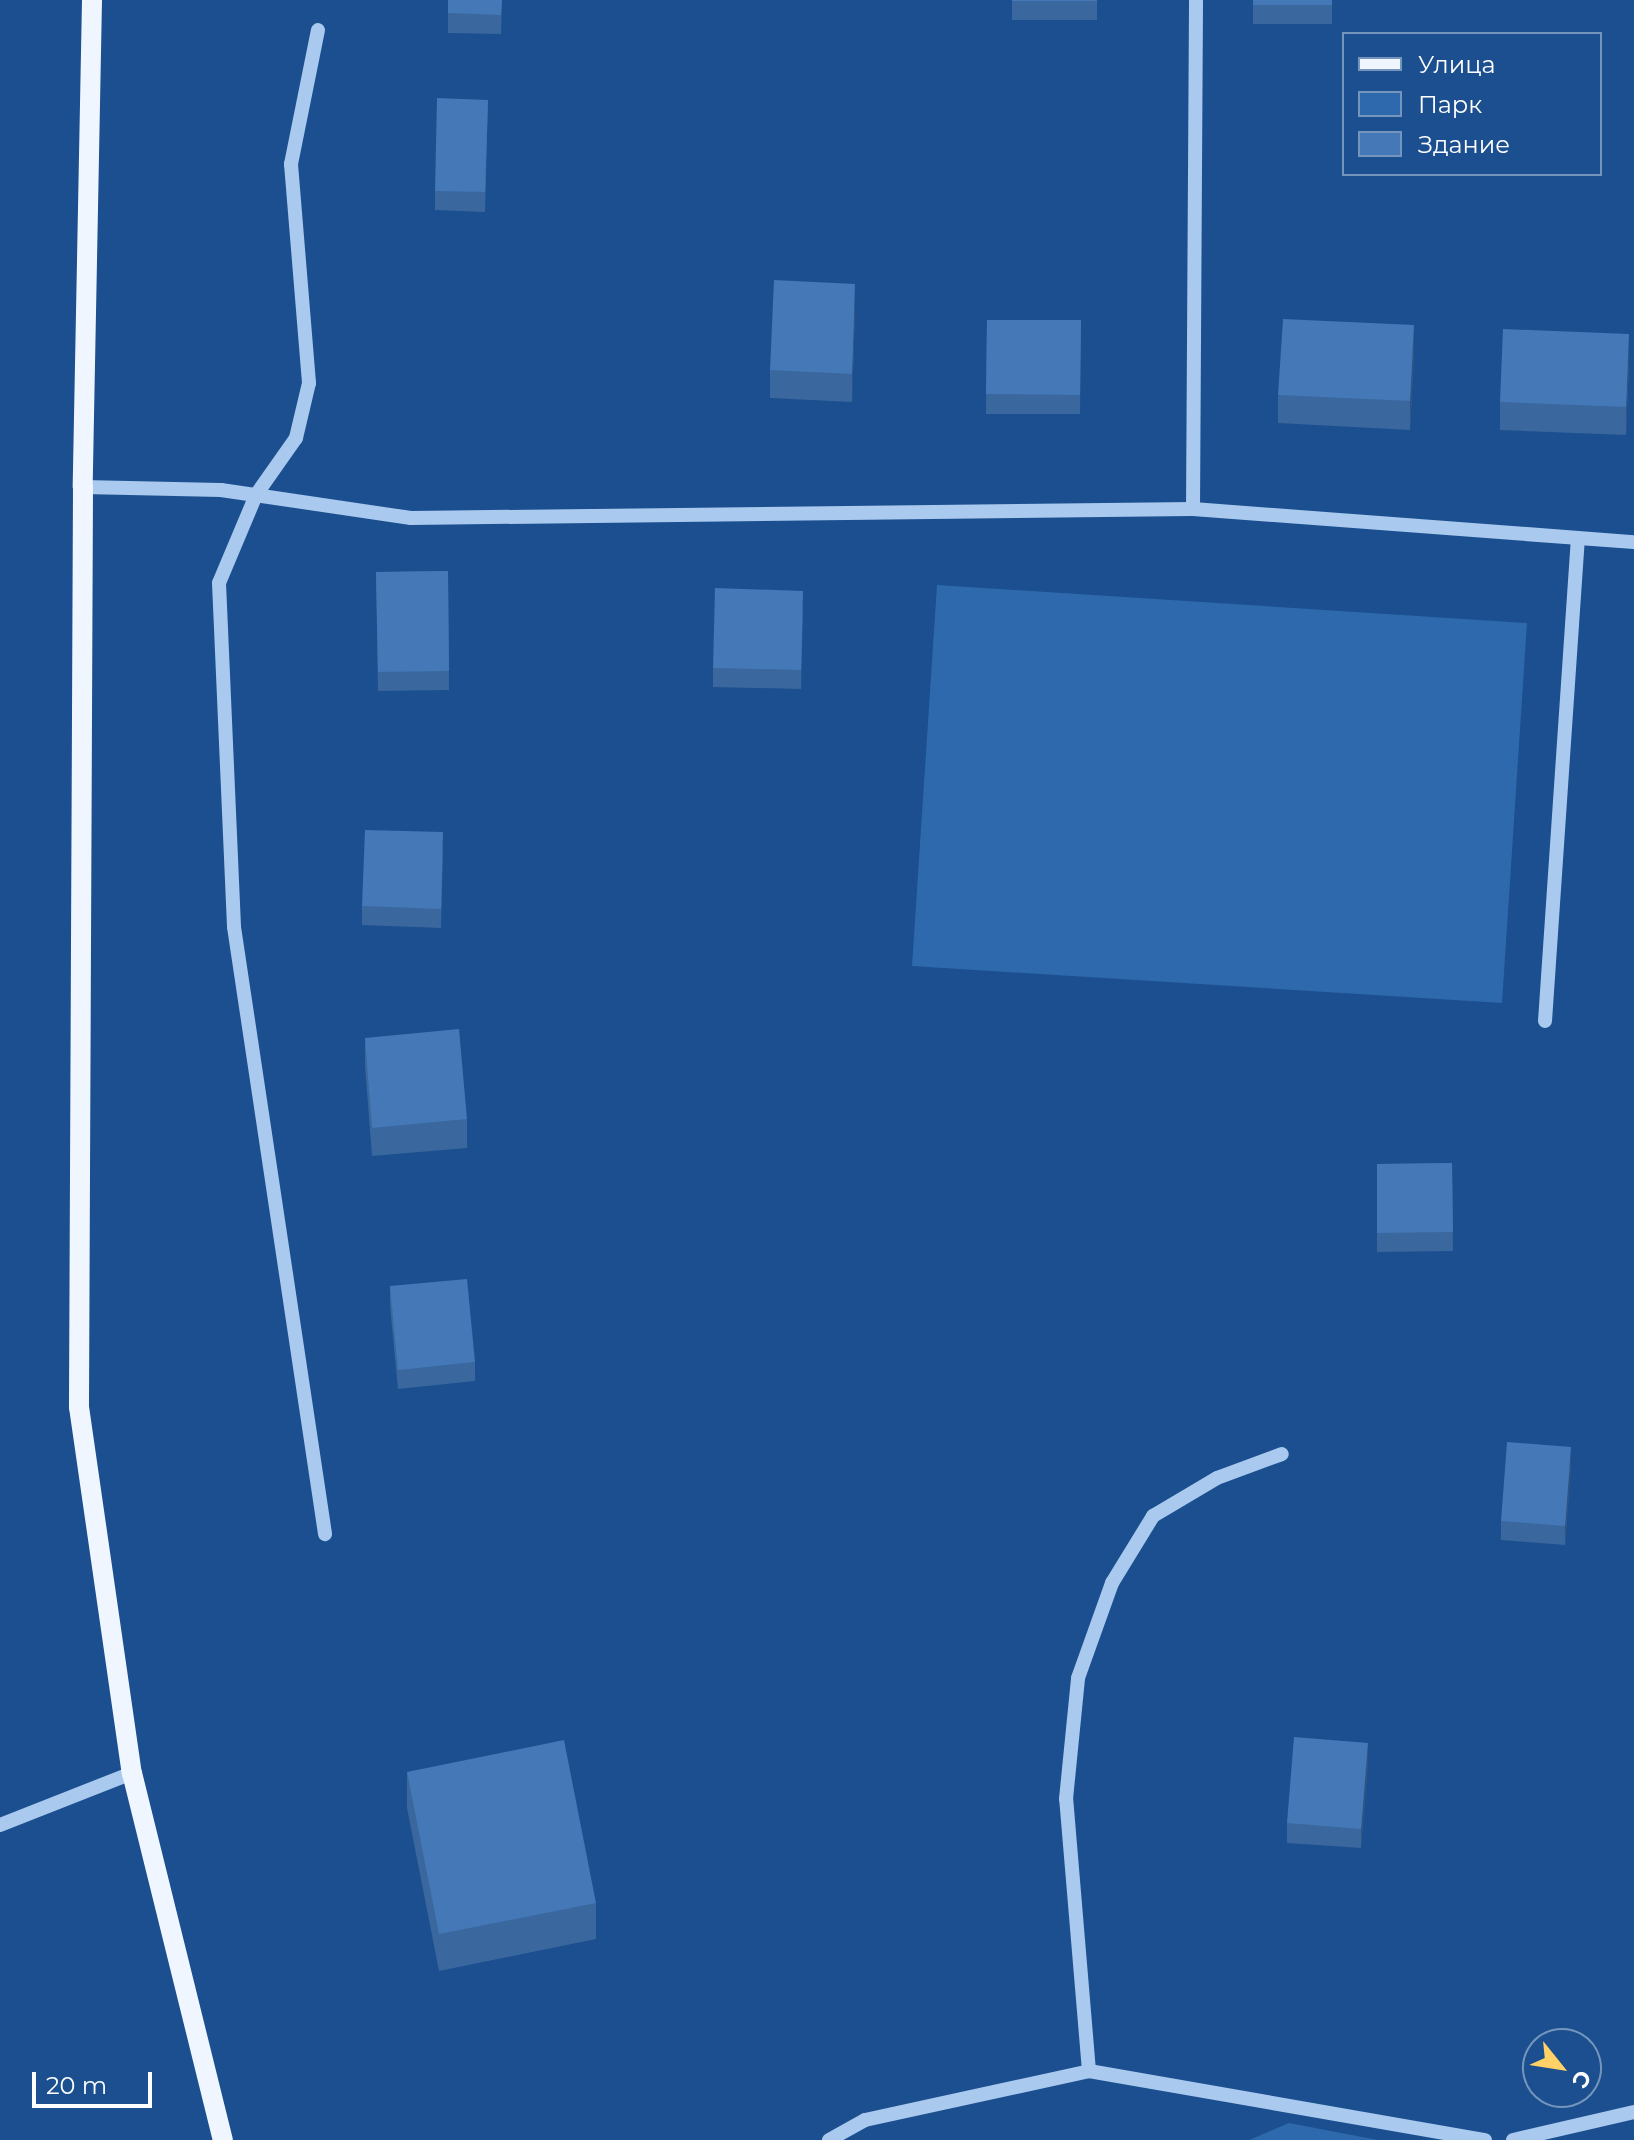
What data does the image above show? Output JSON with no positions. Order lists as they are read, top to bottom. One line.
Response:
{"legend":["Улица","Парк","Здание"],"scale_bar":"20 m","north":"bottom right"}
